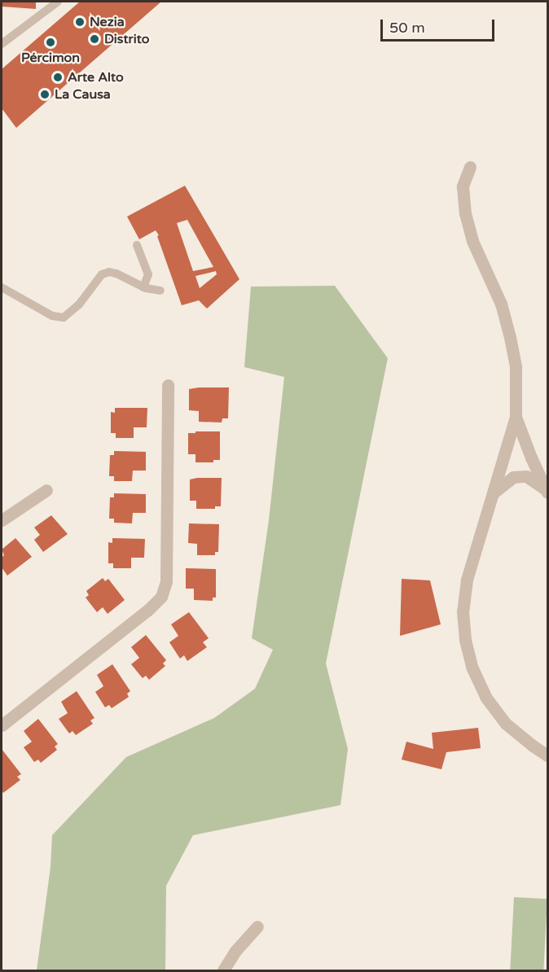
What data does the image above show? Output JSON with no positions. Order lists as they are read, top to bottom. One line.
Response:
{"places":["Nezia","Distrito","Pércimon","Arte Alto","La Causa"],"scale_bar":"50 m"}
